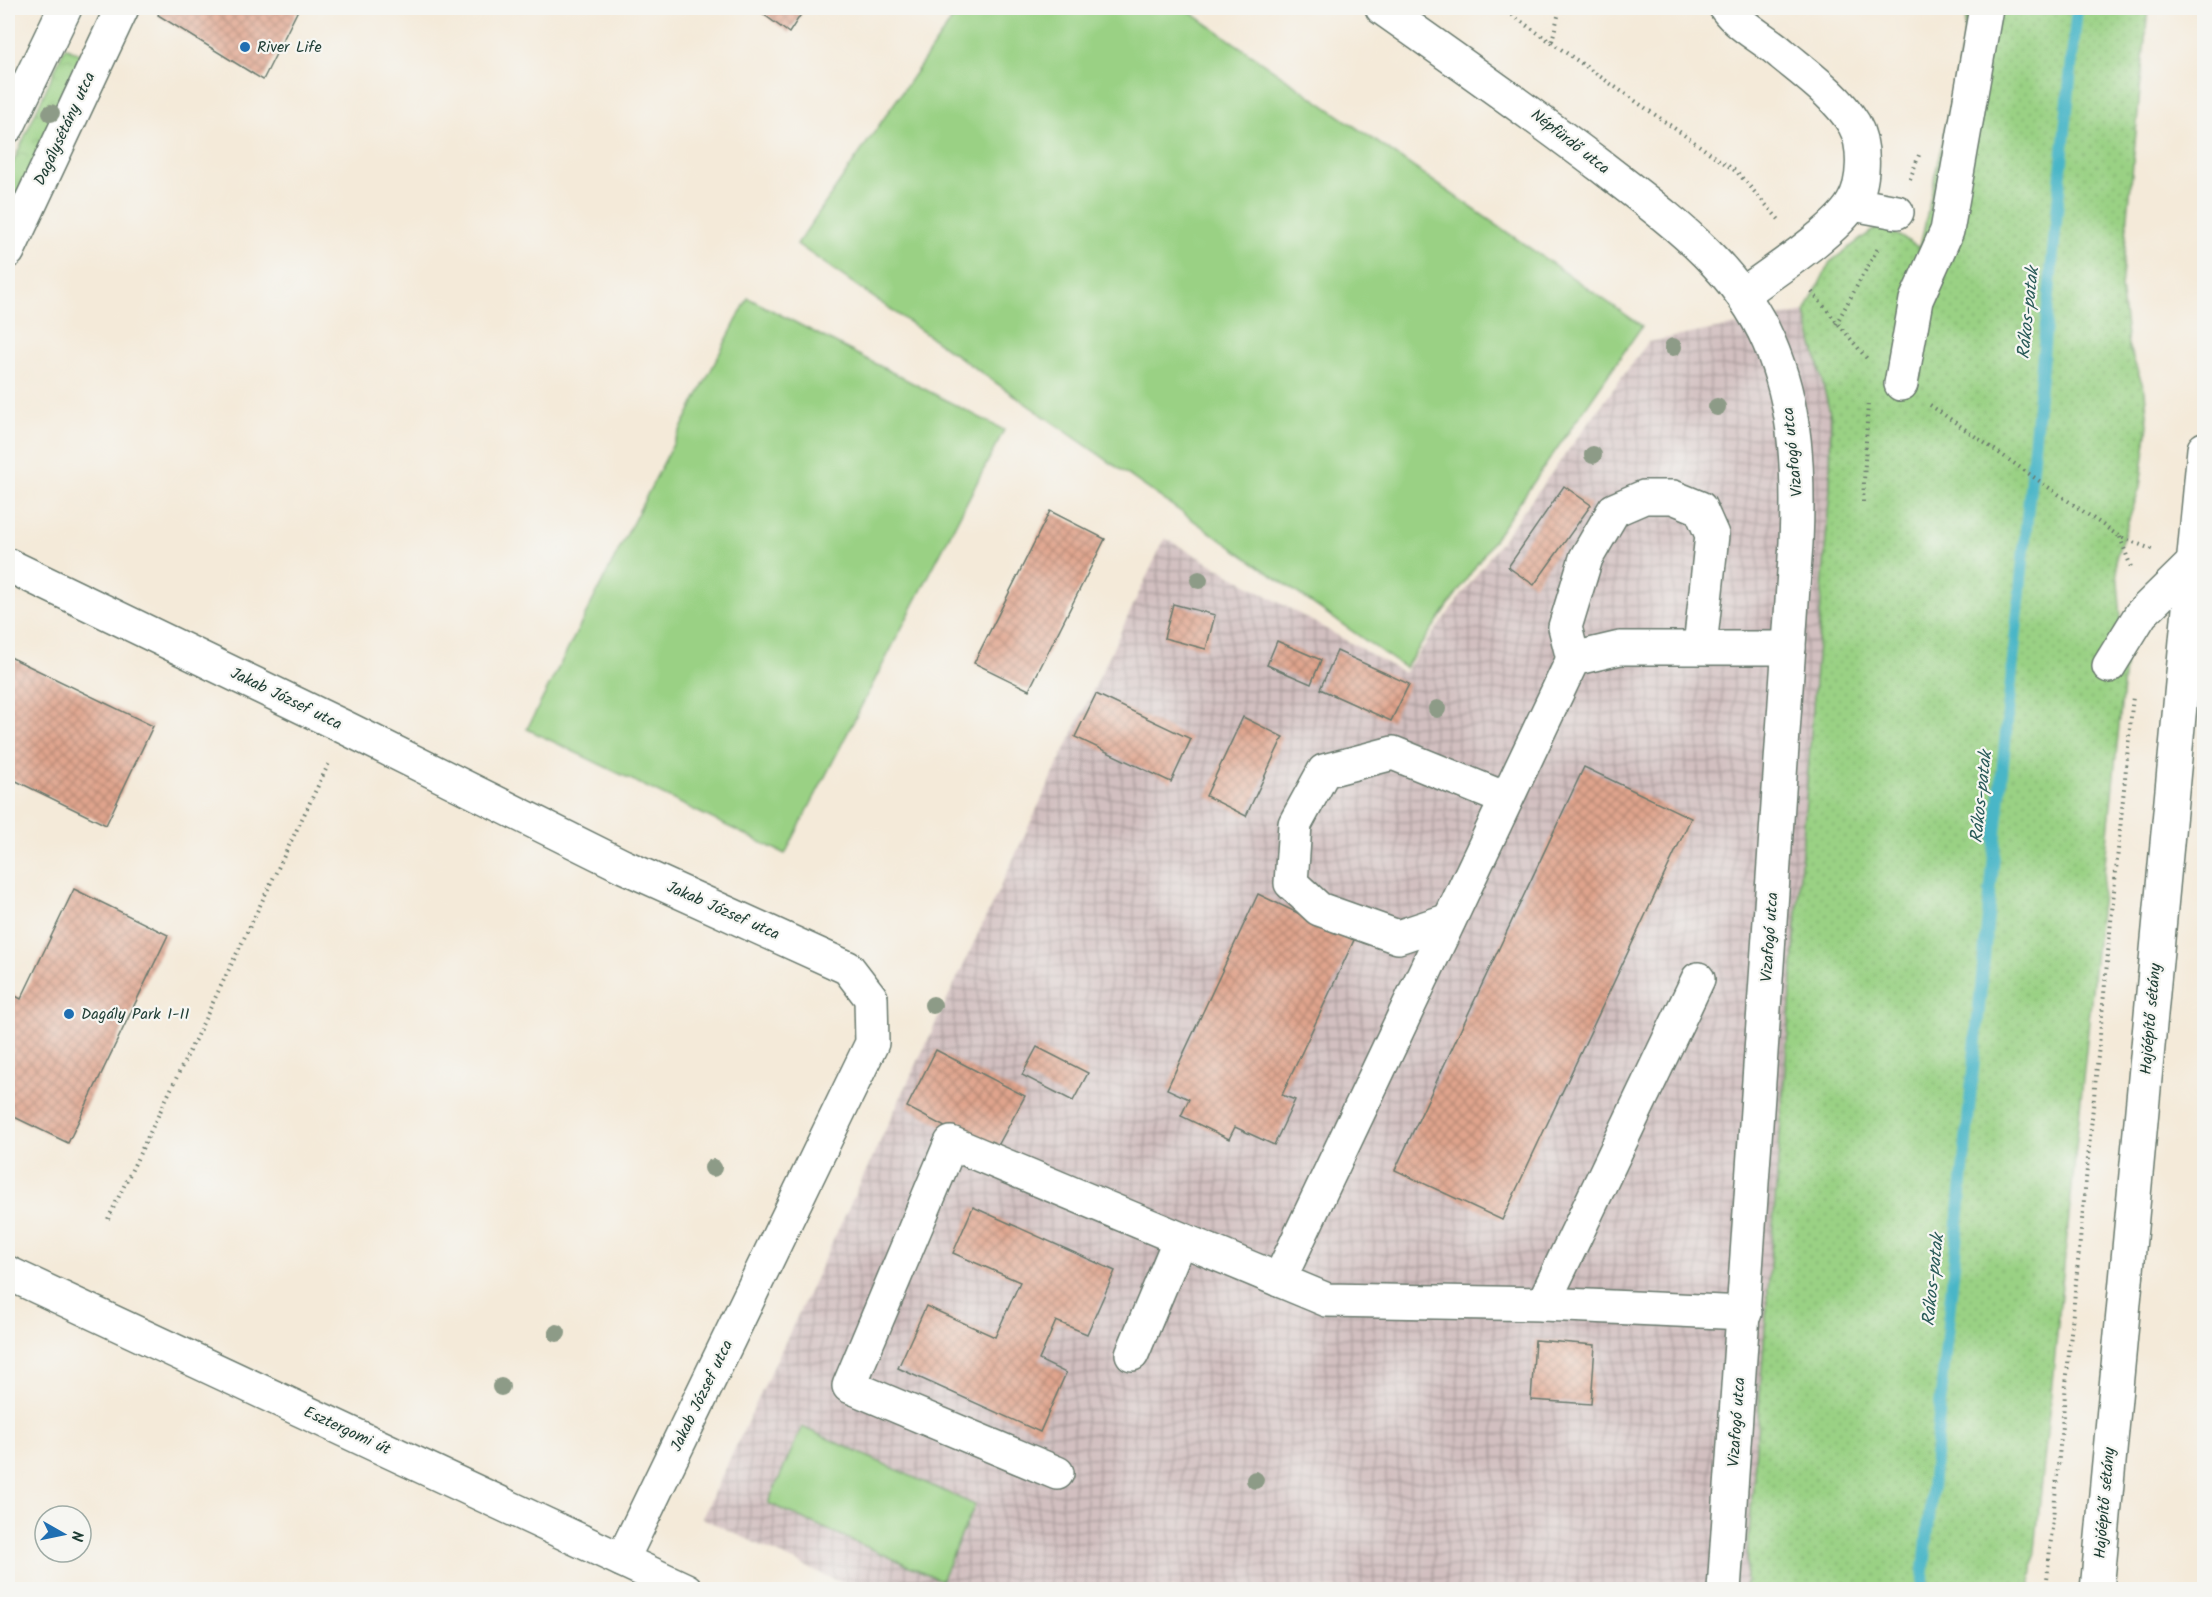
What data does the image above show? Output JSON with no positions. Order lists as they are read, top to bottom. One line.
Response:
{"streets":{"street":["Dagálysétány utca","Népfürdő utca","Vizafogó utca","Jakab József utca","Hajóépítő sétány","Esztergomi út"]},"crossings":[["Népfürdő utca","Vizafogó utca"],["Jakab József utca","Esztergomi út"]],"water":["Rákos-patak"],"places":["River Life","Dagály Park I-II"],"north":"right"}
